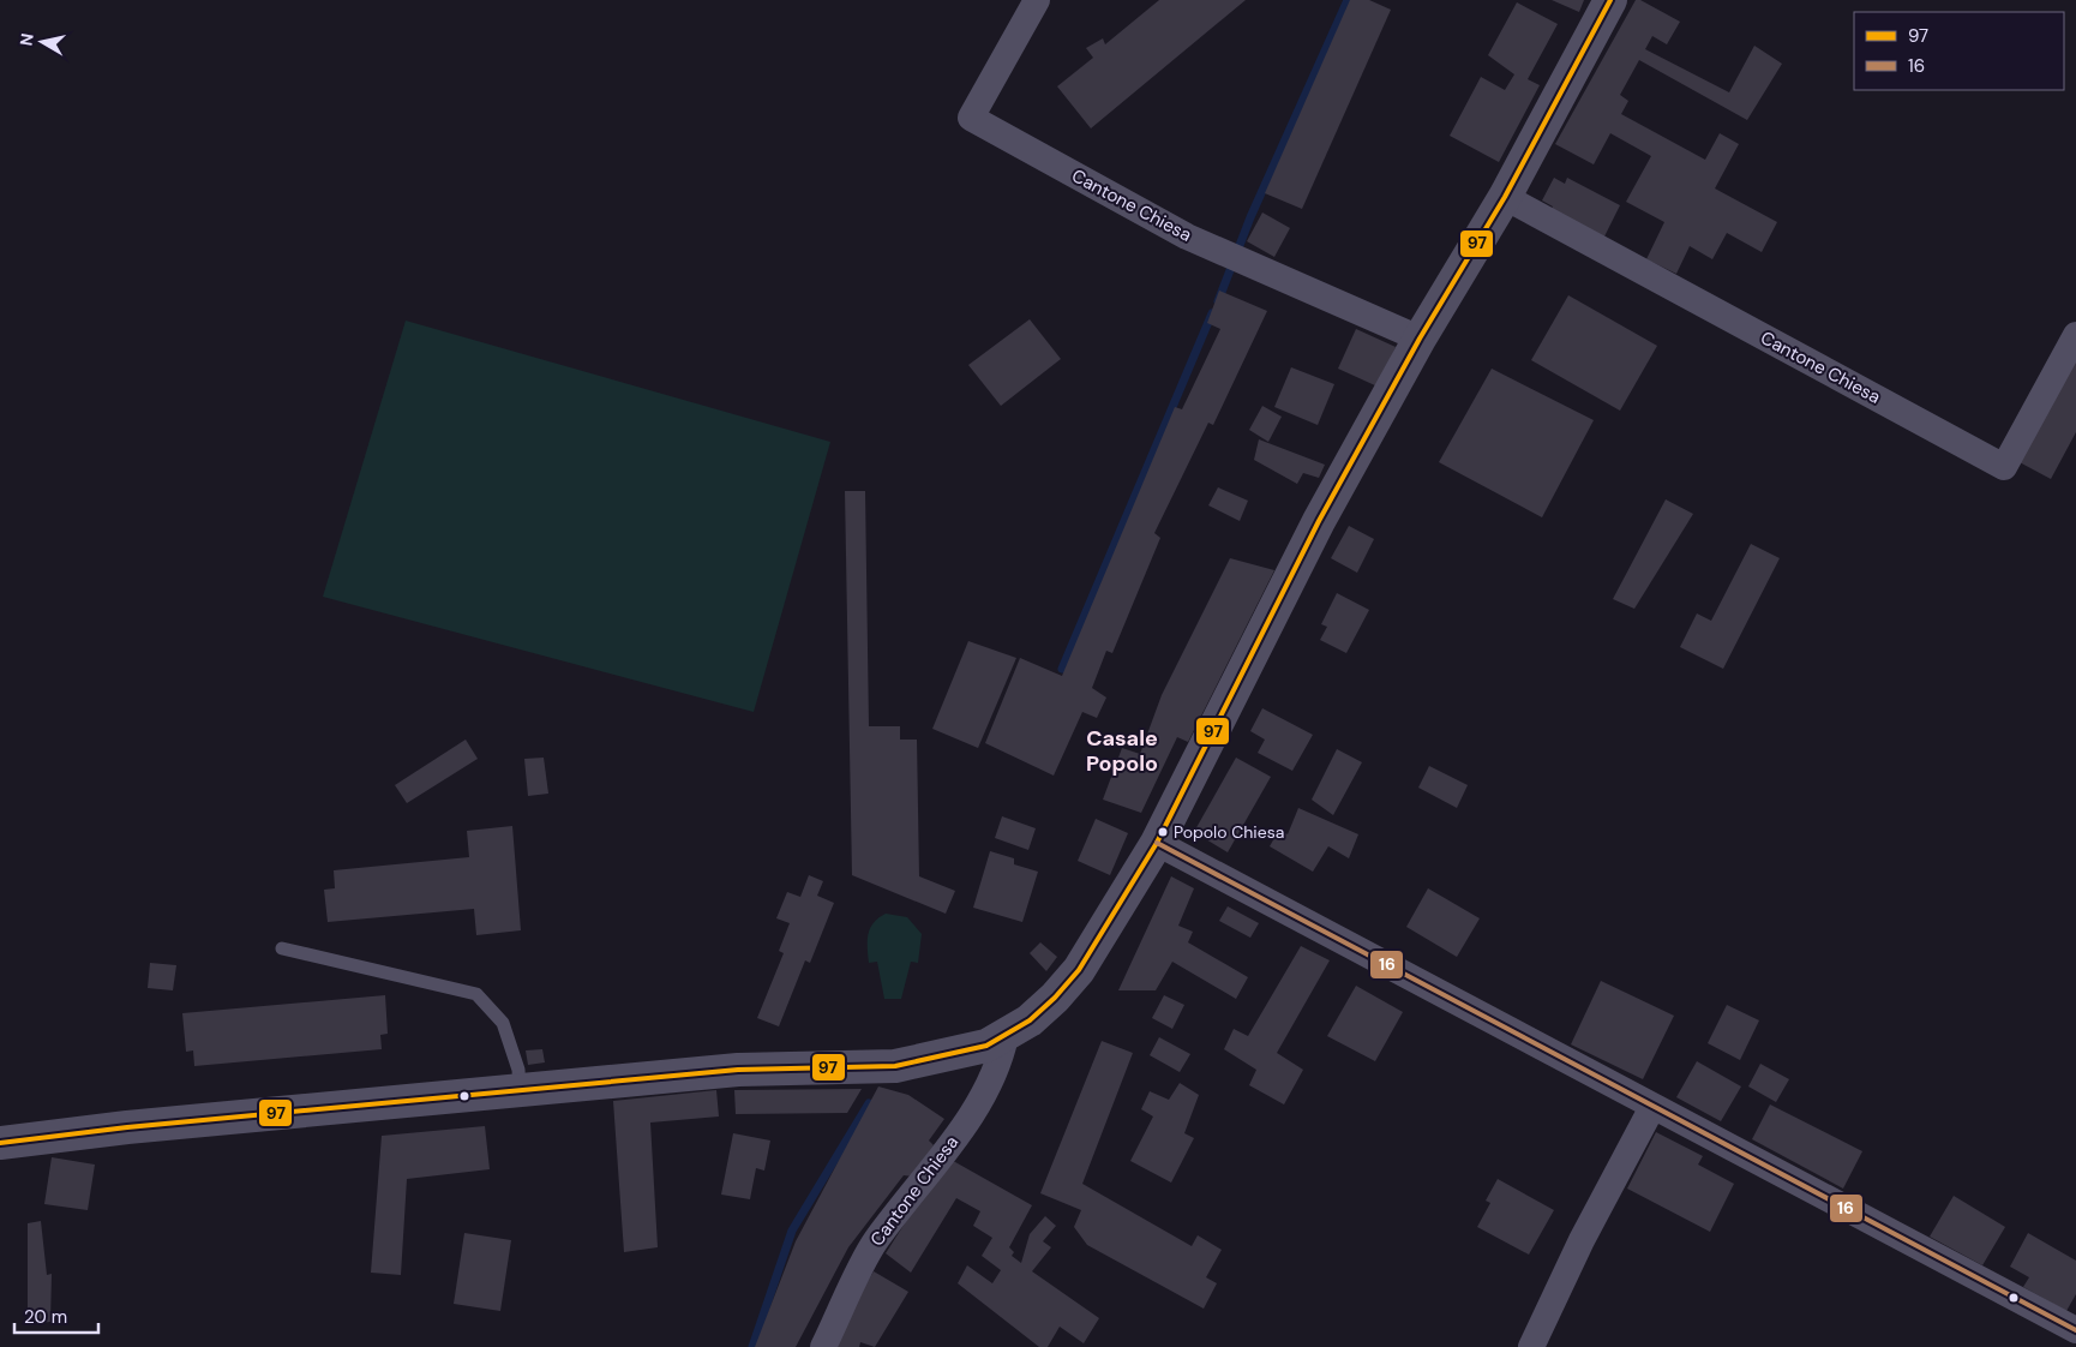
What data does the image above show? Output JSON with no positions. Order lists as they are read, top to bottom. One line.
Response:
{"streets":{"street":["Cantone Chiesa"]},"districts":["Casale Popolo"],"places":["Popolo Chiesa"],"lines":["transit line 97","transit line 16"],"legend":["97","16"],"scale_bar":"20 m","north":"left"}
